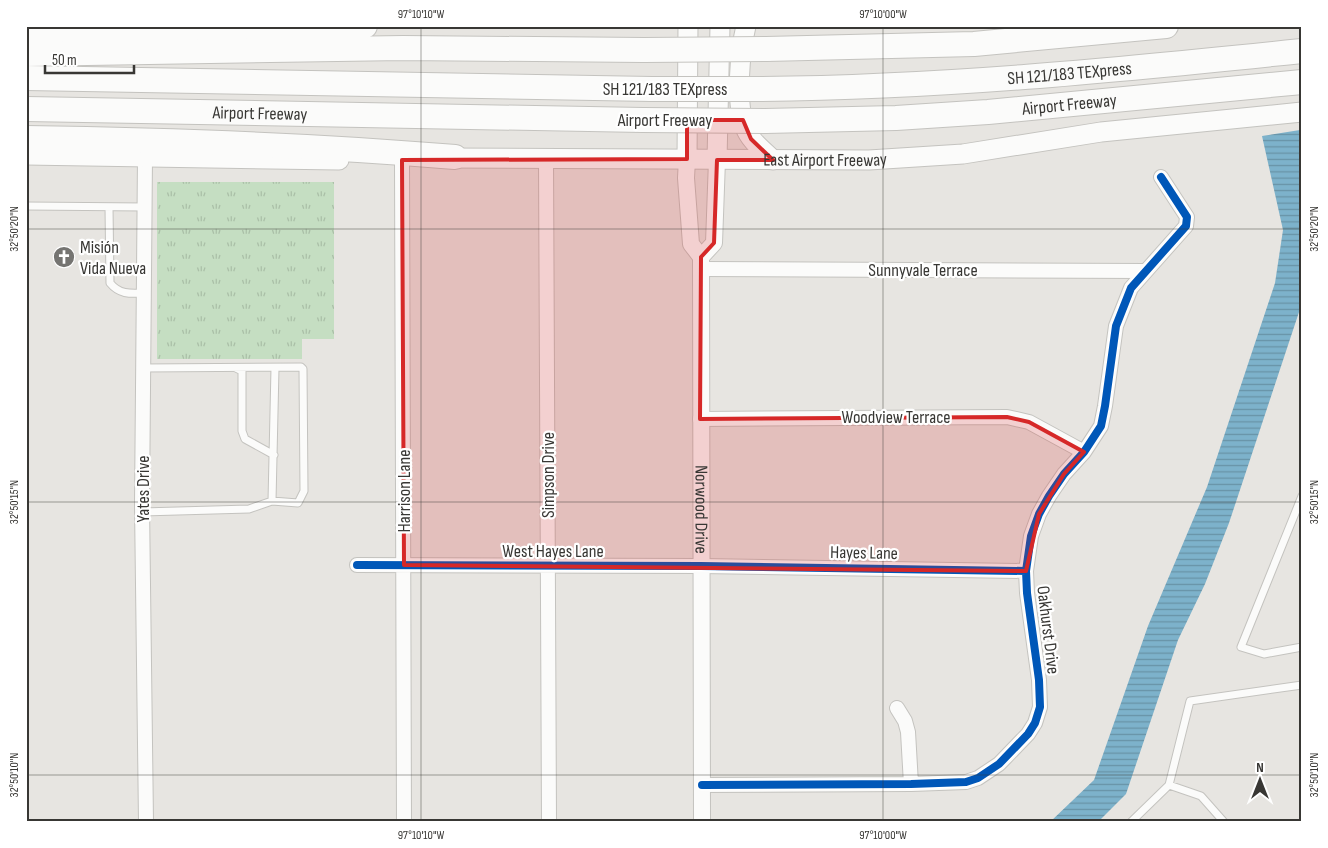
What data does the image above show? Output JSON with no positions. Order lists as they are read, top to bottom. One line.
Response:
{"streets":{"highway":["SH 121/183 TEXpress","Airport Freeway"],"main road":["East Airport Freeway","Norwood Drive"],"street":["Sunnyvale Terrace","Woodview Terrace","Simpson Drive","Yates Drive","Harrison Lane","West Hayes Lane","Hayes Lane","Oakhurst Drive"]},"crossings":[["Airport Freeway","East Airport Freeway"],["East Airport Freeway","Norwood Drive"],["Sunnyvale Terrace","Norwood Drive"],["Sunnyvale Terrace","Oakhurst Drive"],["Woodview Terrace","Norwood Drive"],["Woodview Terrace","Oakhurst Drive"],["Simpson Drive","West Hayes Lane"],["Harrison Lane","West Hayes Lane"],["Norwood Drive","West Hayes Lane"],["Norwood Drive","Hayes Lane"],["Norwood Drive","Oakhurst Drive"],["West Hayes Lane","Hayes Lane"],["Hayes Lane","Oakhurst Drive"]],"places":{"church":["Misión Vida Nueva"]},"scale_bar":"50 m","north":"top","coordinates":["97°10'10\"W","97°10'00\"W","32°50'20\"N","32°50'15\"N","32°50'10\"N"]}
